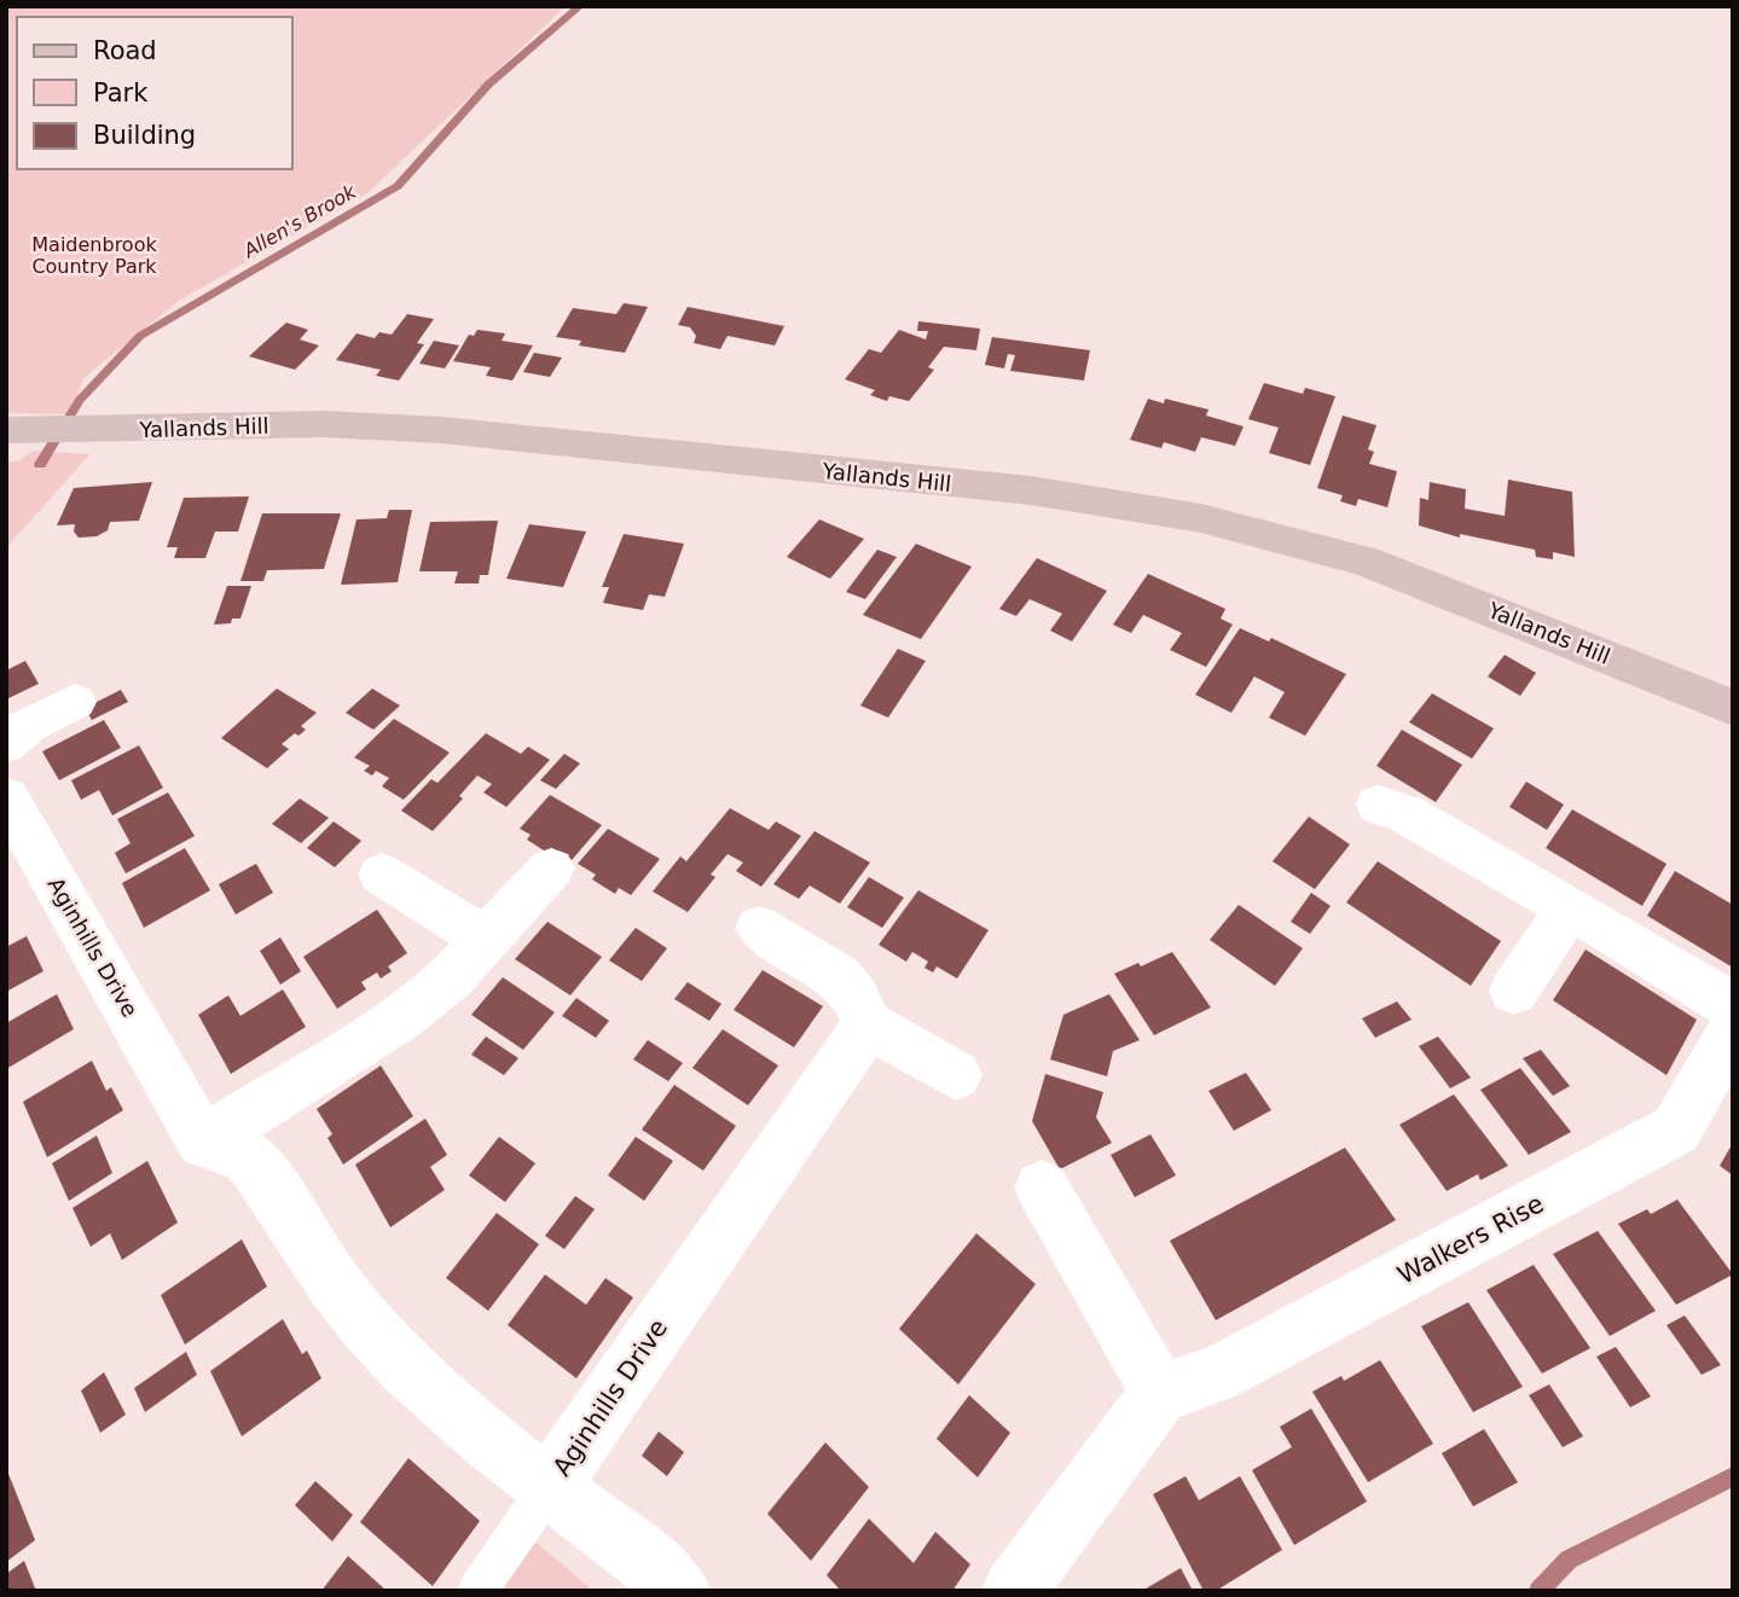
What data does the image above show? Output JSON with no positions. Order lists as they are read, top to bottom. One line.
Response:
{"streets":{"street":["Yallands Hill","Aginhills Drive","Walkers Rise"]},"water":["Allen's Brook"],"parks":["Maidenbrook Country Park"],"legend":["Road","Park","Building"]}
